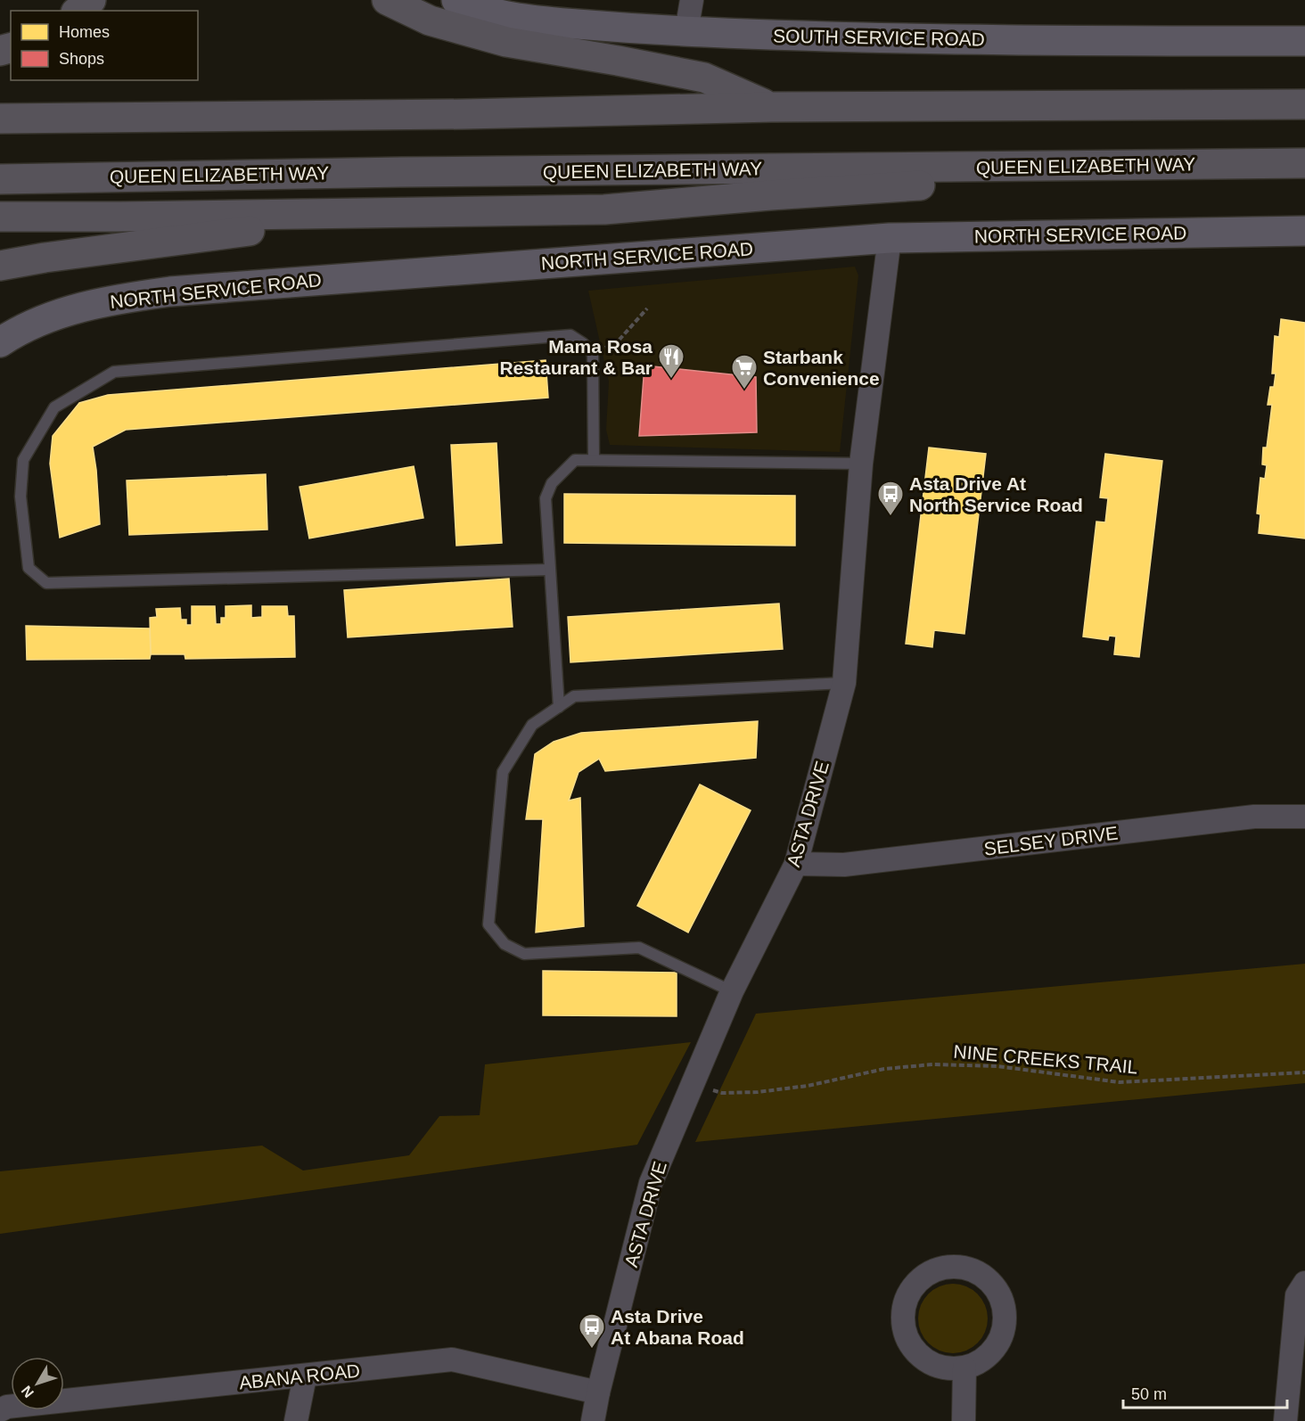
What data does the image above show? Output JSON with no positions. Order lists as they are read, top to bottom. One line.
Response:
{"streets":{"highway":["QUEEN ELIZABETH WAY"],"street":["SOUTH SERVICE ROAD","NORTH SERVICE ROAD","ASTA DRIVE","SELSEY DRIVE","ABANA ROAD"],"path":["NINE CREEKS TRAIL"]},"crossings":[["NORTH SERVICE ROAD","ASTA DRIVE"],["ASTA DRIVE","SELSEY DRIVE"],["ASTA DRIVE","NINE CREEKS TRAIL"],["ASTA DRIVE","ABANA ROAD"]],"places":{"restaurant":["Mama Rosa Restaurant & Bar"],"supermarket":["Starbank Convenience"],"bus stop":["Asta Drive At North Service Road","Asta Drive At Abana Road"]},"legend":["Homes","Shops"],"scale_bar":"50 m","north":"bottom left"}
